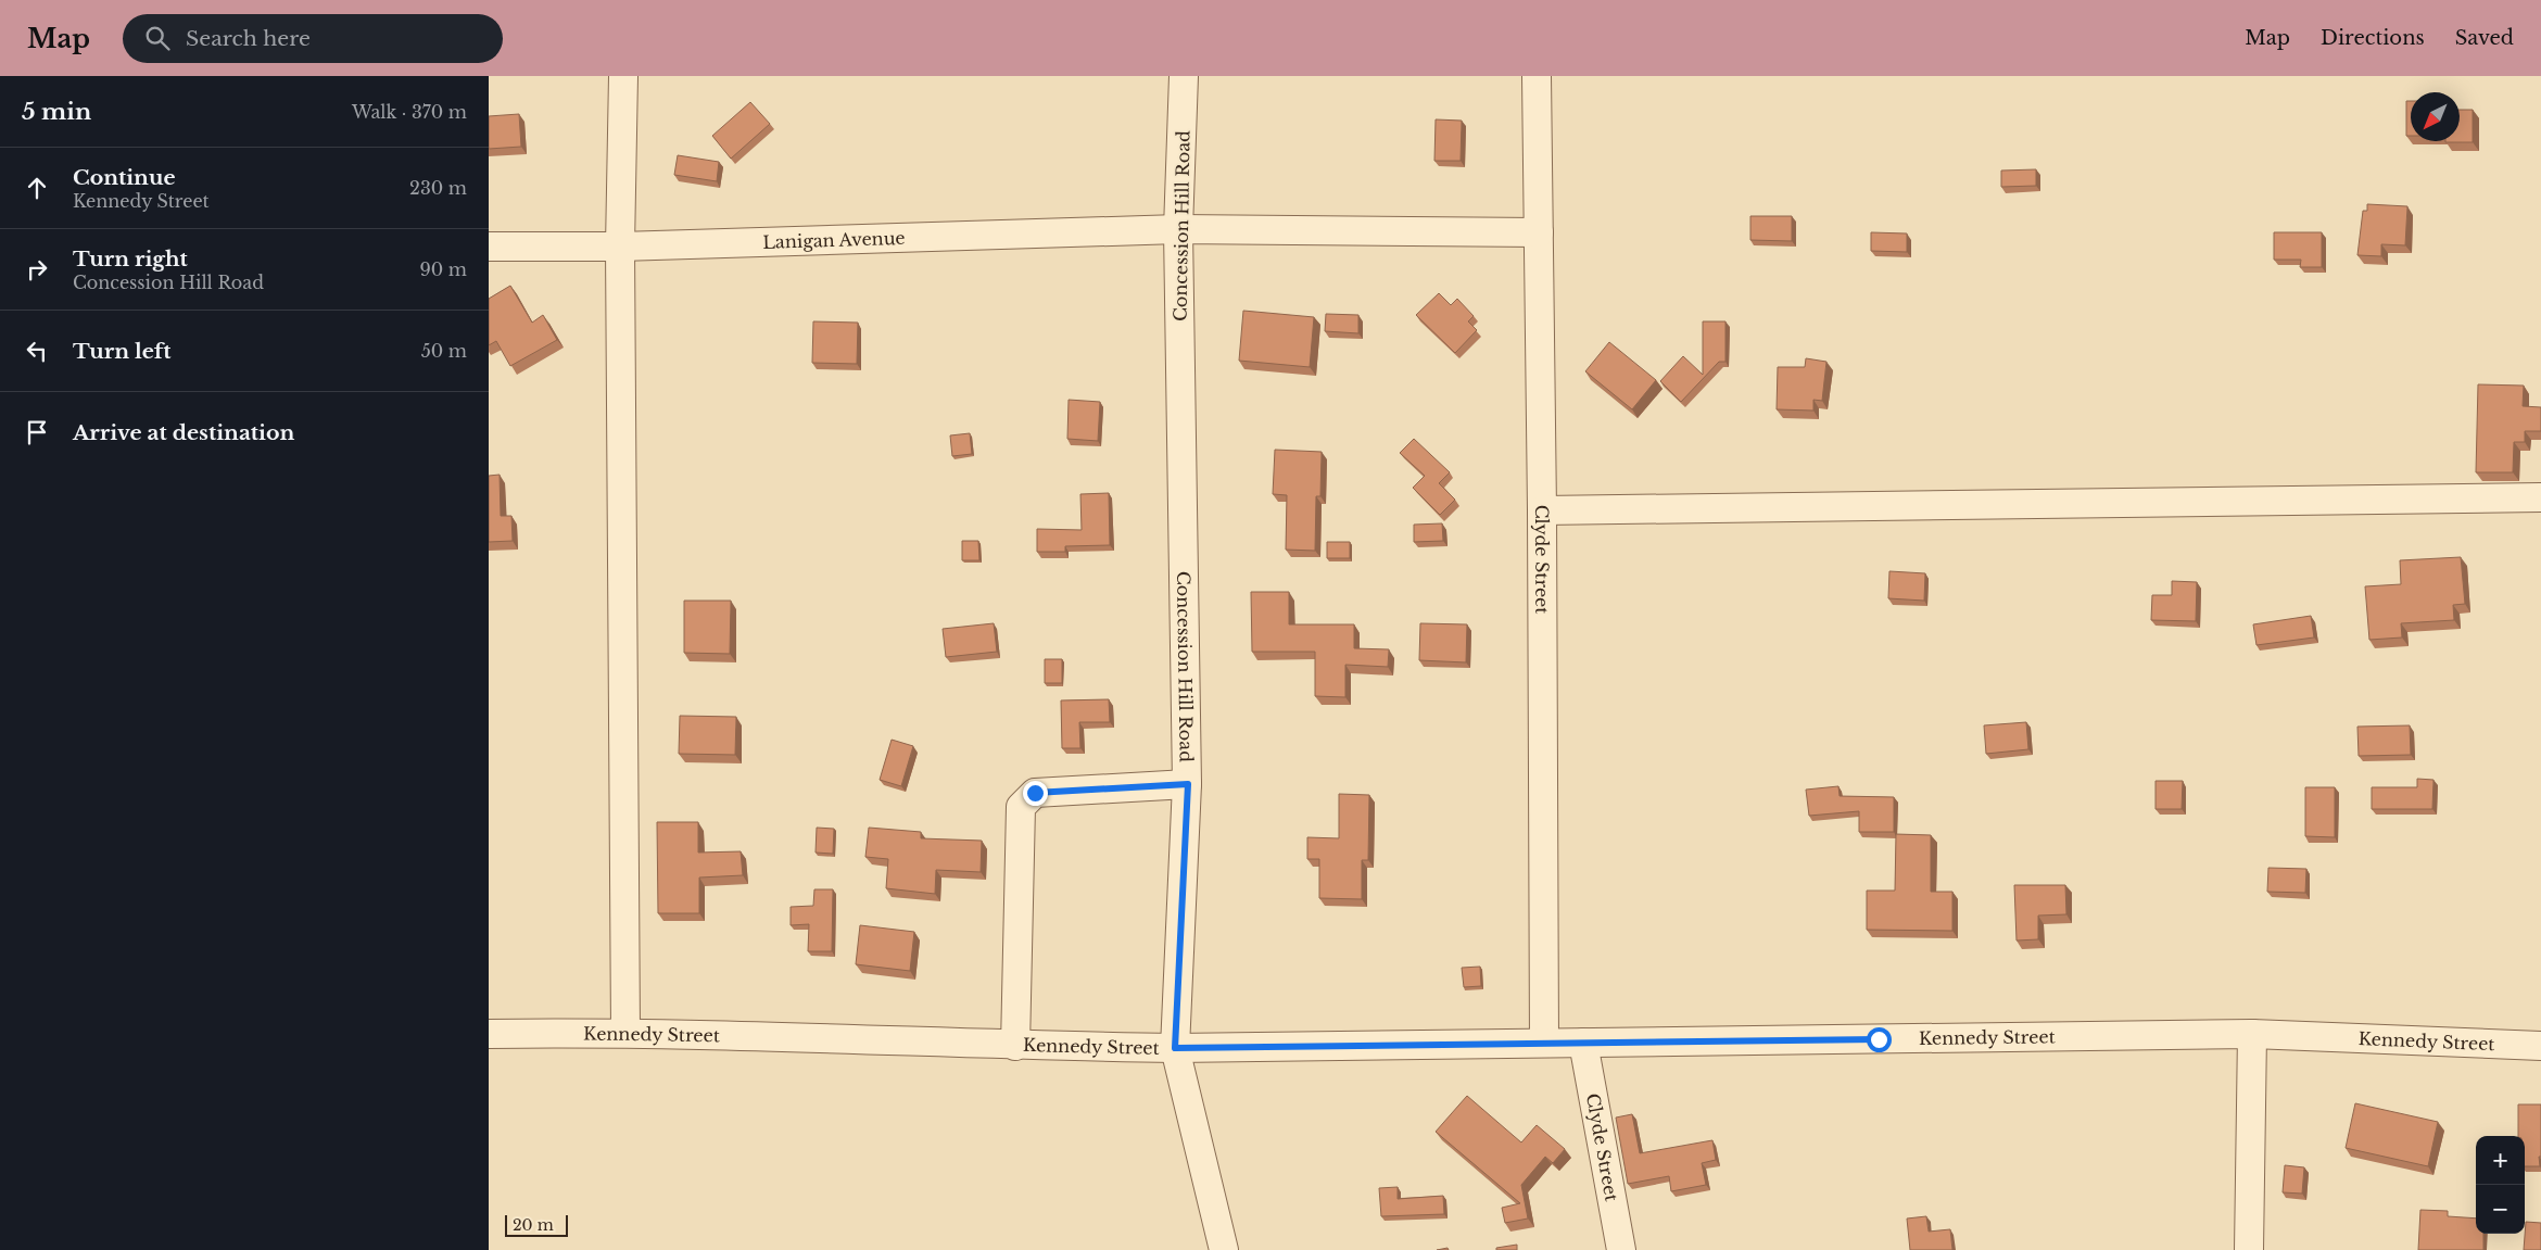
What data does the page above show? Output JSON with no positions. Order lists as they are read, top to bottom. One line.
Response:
{"streets":{"street":["Concession Hill Road","Lanigan Avenue","Clyde Street","Kennedy Street"]},"crossings":[["Concession Hill Road","Lanigan Avenue"],["Concession Hill Road","Kennedy Street"],["Lanigan Avenue","Clyde Street"],["Clyde Street","Kennedy Street"]],"scale_bar":"20 m","north":"bottom left","page":{"header":"Map","search":"Search here","nav":["Map","Directions","Saved"],"heading":["5 min","Walk · 370 m"],"list":[["Continue","Kennedy Street","230 m"],["Turn right","Concession Hill Road","90 m"],["Turn left","50 m"],"Arrive at destination"],"map_buttons":["+","−"],"scale":"20 m"}}
